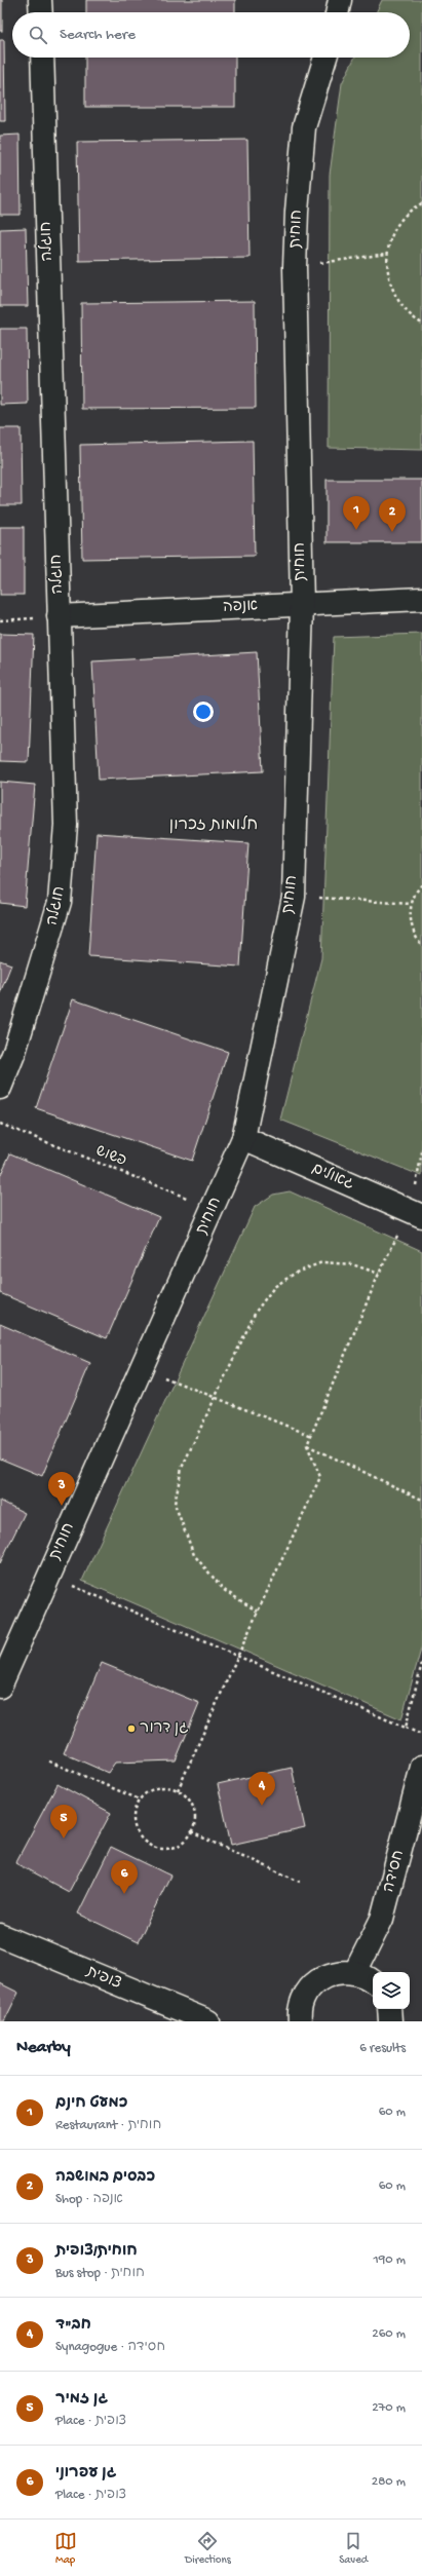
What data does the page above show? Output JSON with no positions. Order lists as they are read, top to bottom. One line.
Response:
{"streets":{"street":["חוחית","חוגלה","אנפה","גאולים","חסידה","צופית"],"path":["פשוש"]},"crossings":[["חוחית","אנפה"],["חוחית","פשוש"],["חוחית","גאולים"],["חוגלה","אנפה"]],"districts":["חלומות זכרון"],"places":["גן דרור"],"page":{"search":"Search here","pins":["1","2","3","4","5","6"],"heading":["Nearby","6 results"],"list":[{"mark":"1","name":"כמעט חינם","note":"Restaurant · חוחית","value":"60 m"},{"mark":"2","name":"כבסים במושבה","note":"Shop · אנפה","value":"60 m"},{"mark":"3","name":"חוחית/צופית","note":"Bus stop · חוחית","value":"190 m"},{"mark":"4","name":"חב\"ד","note":"Synagogue · חסידה","value":"260 m"},{"mark":"5","name":"גן זמיר","note":"Place · צופית","value":"270 m"},{"mark":"6","name":"גן עפרוני","note":"Place · צופית","value":"280 m"}],"nav":["Map","Directions","Saved"]}}
